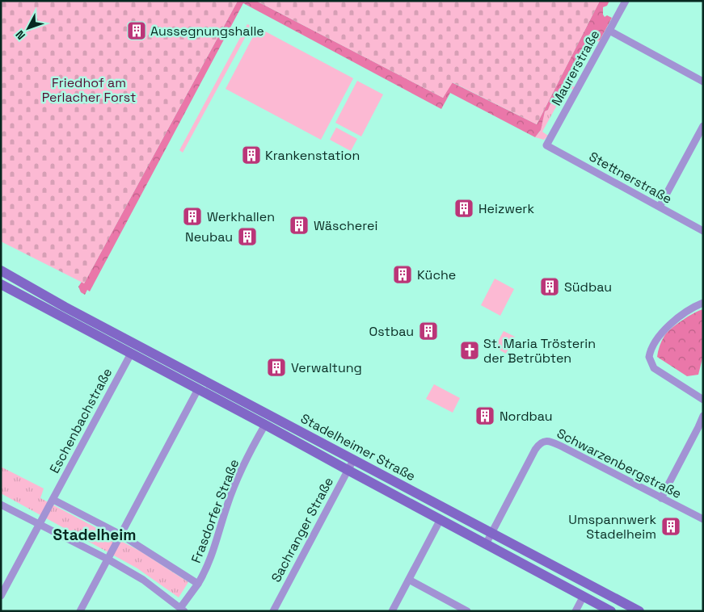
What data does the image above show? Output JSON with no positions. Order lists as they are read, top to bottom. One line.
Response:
{"streets":{"main road":["Stadelheimer Straße"],"street":["Maurerstraße","Stettnerstraße","Eschenbachstraße","Schwarzenbergstraße","Frasdorfer Straße","Sachranger Straße"]},"crossings":[["Maurerstraße","Stettnerstraße"],["Eschenbachstraße","Stadelheimer Straße"],["Stadelheimer Straße","Schwarzenbergstraße"],["Stadelheimer Straße","Frasdorfer Straße"],["Stadelheimer Straße","Sachranger Straße"]],"districts":["Stadelheim"],"parks":["Friedhof am Perlacher Forst"],"places":{"building":["Aussegnungshalle","Krankenstation","Heizwerk","Werkhallen","Wäscherei","Neubau","Küche","Südbau","Ostbau","Verwaltung","Nordbau","Umspannwerk Stadelheim"],"church":["St. Maria Trösterin der Betrübten"]},"north":"bottom left"}
